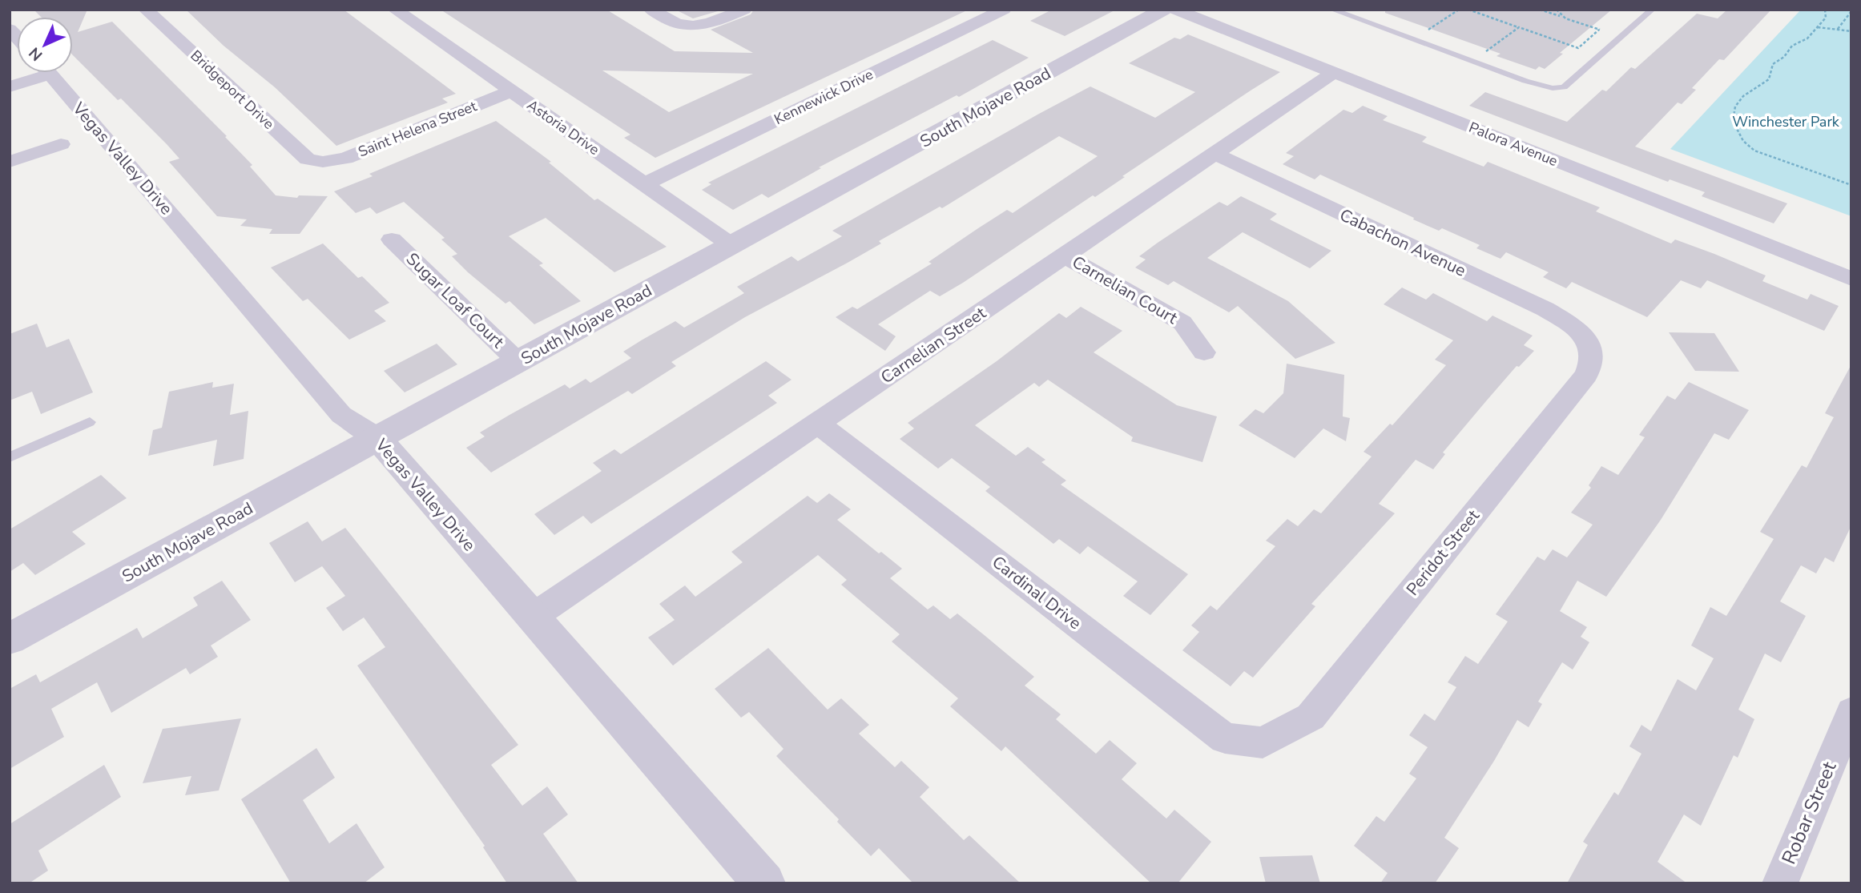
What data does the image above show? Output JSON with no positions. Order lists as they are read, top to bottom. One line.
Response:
{"streets":{"street":["Bridgeport Drive","Kennewick Drive","South Mojave Road","Astoria Drive","Saint Helena Street","Palora Avenue","Vegas Valley Drive","Cabachon Avenue","Carnelian Court","Sugar Loaf Court","Carnelian Street","Peridot Street","Cardinal Drive","Robar Street"]},"crossings":[["Bridgeport Drive","Saint Helena Street"],["Kennewick Drive","Astoria Drive"],["South Mojave Road","Astoria Drive"],["South Mojave Road","Vegas Valley Drive"],["South Mojave Road","Sugar Loaf Court"],["Astoria Drive","Saint Helena Street"],["Palora Avenue","Carnelian Street"],["Vegas Valley Drive","Carnelian Street"],["Cabachon Avenue","Carnelian Street"],["Cabachon Avenue","Peridot Street"],["Carnelian Court","Carnelian Street"],["Carnelian Street","Cardinal Drive"],["Peridot Street","Cardinal Drive"]],"parks":["Winchester Park"],"north":"bottom left"}
